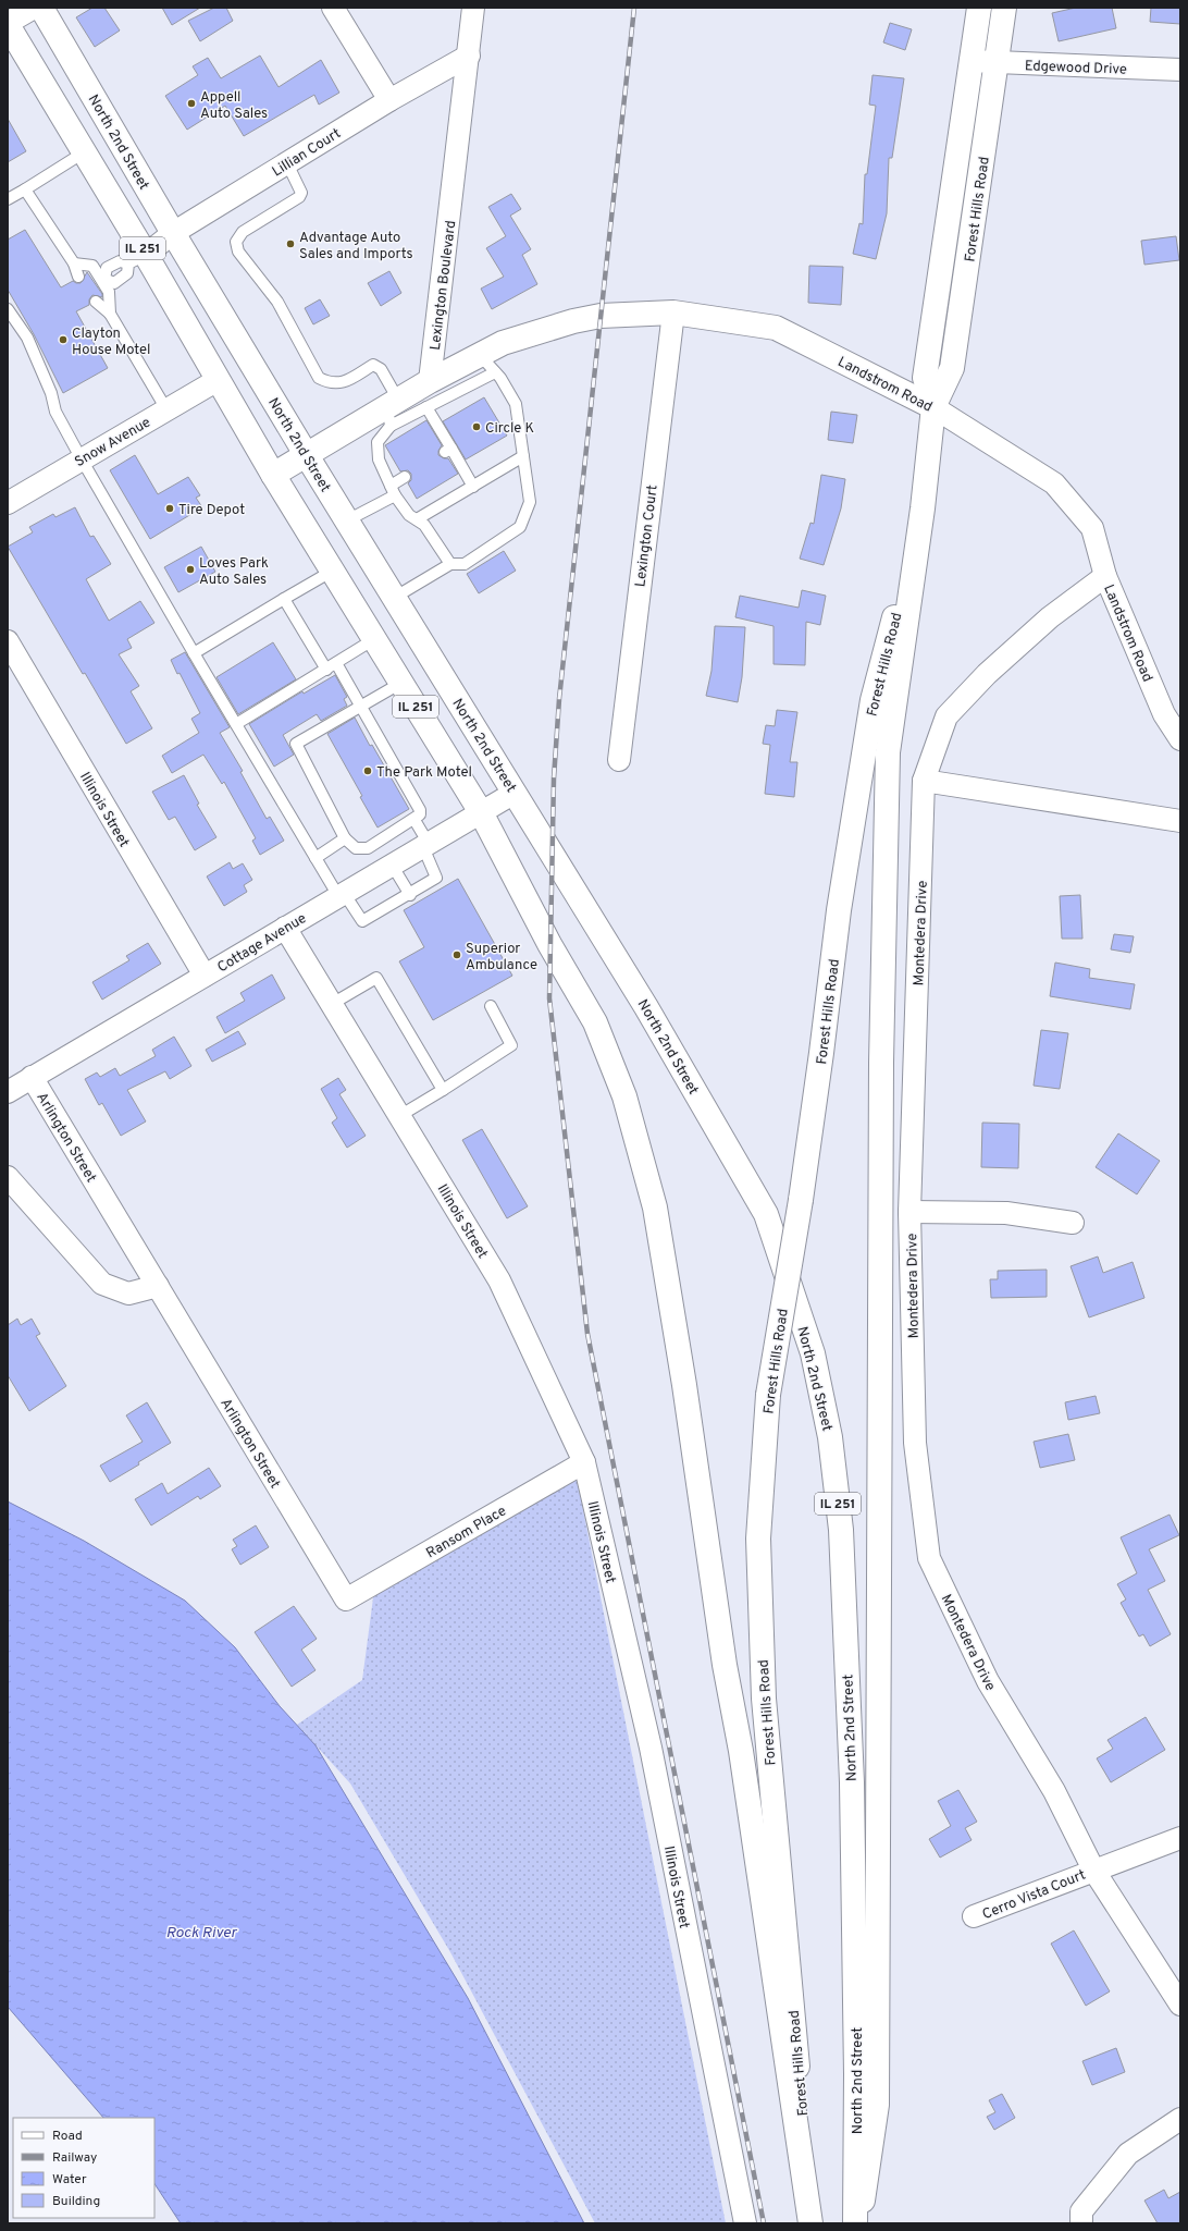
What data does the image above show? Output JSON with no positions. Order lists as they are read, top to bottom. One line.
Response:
{"streets":{"street":["Edgewood Drive","North 2nd Street","Lillian Court","Forest Hills Road","IL 251","Lexington Boulevard","Landstrom Road","Snow Avenue","Lexington Court","Illinois Street","Montedera Drive","Cottage Avenue","Arlington Street","Ransom Place","Cerro Vista Court"]},"crossings":[["Edgewood Drive","Forest Hills Road"],["North 2nd Street","Lillian Court"],["North 2nd Street","Cottage Avenue"],["Lillian Court","IL 251"],["Lillian Court","Lexington Boulevard"],["Forest Hills Road","IL 251"],["Forest Hills Road","Landstrom Road"],["IL 251","Snow Avenue"],["IL 251","Cottage Avenue"],["Lexington Boulevard","Landstrom Road"],["Landstrom Road","Lexington Court"],["Landstrom Road","Montedera Drive"],["Illinois Street","Cottage Avenue"],["Illinois Street","Ransom Place"],["Montedera Drive","Cerro Vista Court"],["Cottage Avenue","Arlington Street"],["Arlington Street","Ransom Place"]],"water":["Rock River"],"places":["Appell Auto Sales","Advantage Auto Sales and Imports","Clayton House Motel","Circle K","Tire Depot","Loves Park Auto Sales","The Park Motel","Superior Ambulance"],"legend":["Road","Railway","Water","Building"]}
